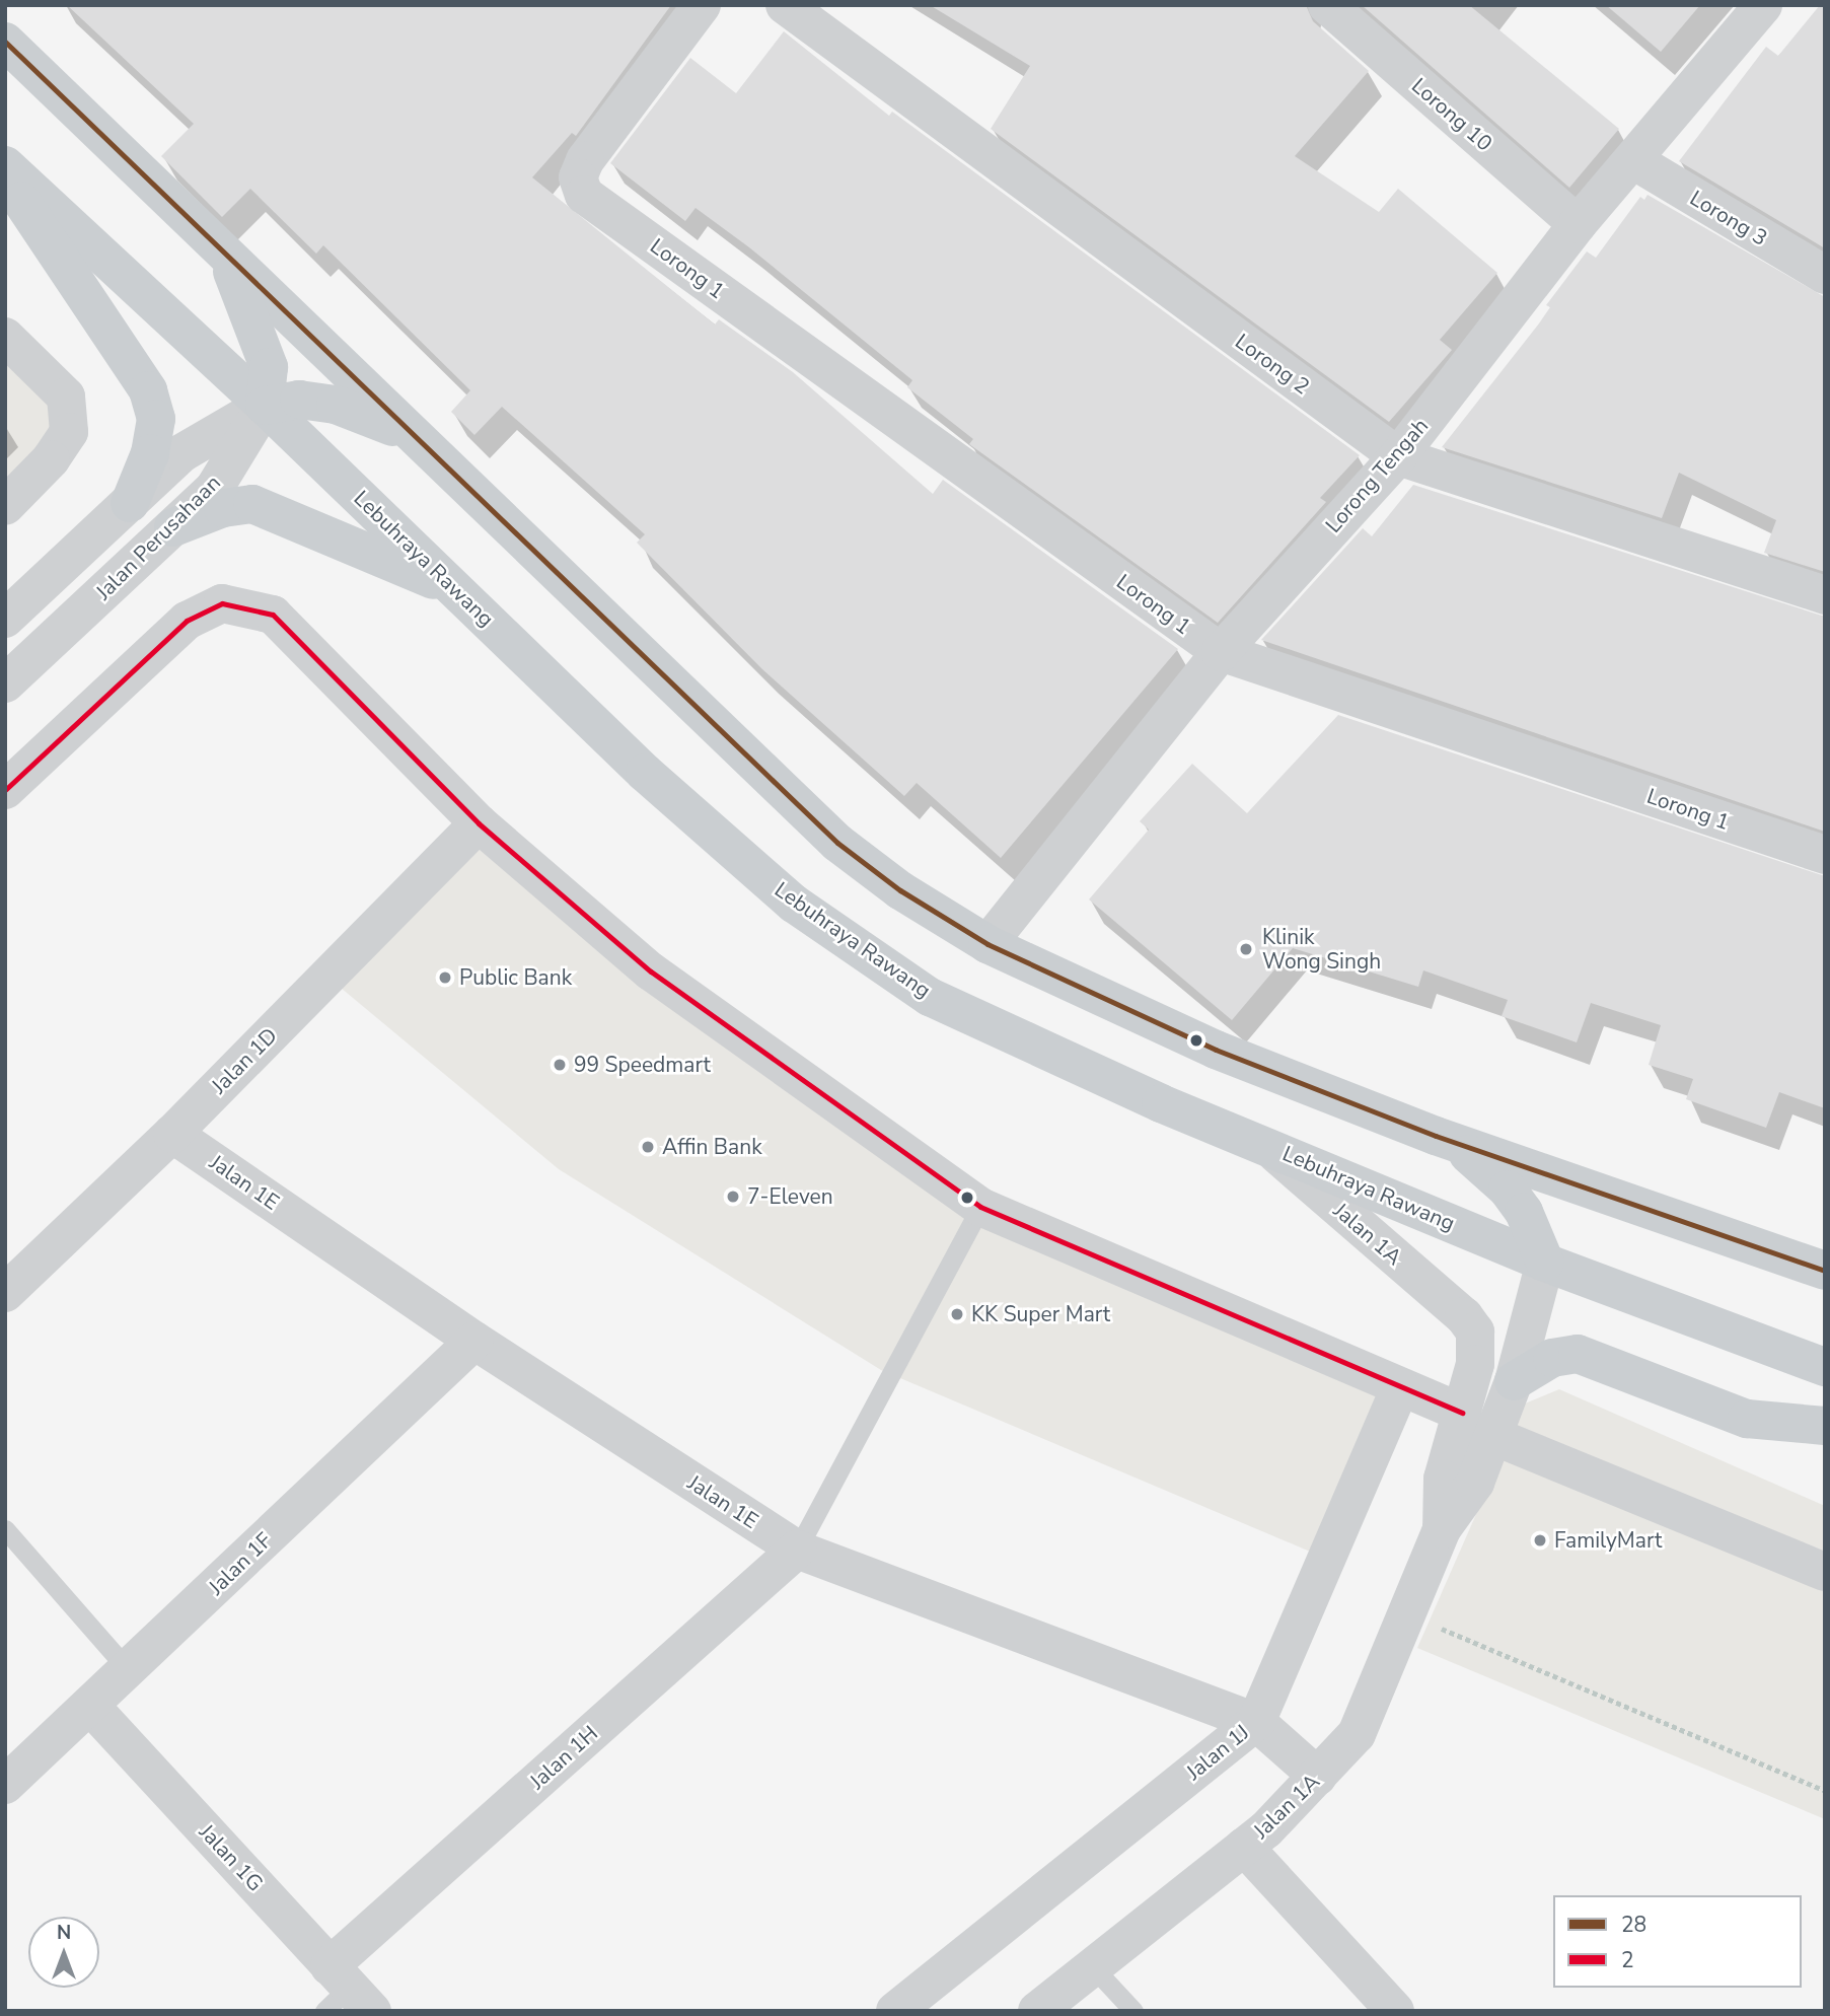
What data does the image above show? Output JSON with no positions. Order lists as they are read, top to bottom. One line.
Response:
{"streets":{"main road":["Lebuhraya Rawang"],"street":["Lorong 10","Lorong 3","Lorong 1","Lorong 2","Lorong Tengah","Jalan Perusahaan","Jalan 1D","Jalan 1E","Jalan 1A","Jalan 1F","Jalan 1J","Jalan 1H","Jalan 1G"]},"crossings":[["Lorong 10","Lorong Tengah"],["Lorong 3","Lorong Tengah"],["Lorong 1","Lorong Tengah"],["Lorong 2","Lorong Tengah"],["Jalan Perusahaan","Lebuhraya Rawang"],["Lebuhraya Rawang","Jalan 1A"],["Jalan 1D","Jalan 1E"],["Jalan 1E","Jalan 1A"],["Jalan 1E","Jalan 1F"],["Jalan 1E","Jalan 1J"],["Jalan 1E","Jalan 1H"],["Jalan 1F","Jalan 1G"],["Jalan 1H","Jalan 1G"]],"places":["Klinik Wong Singh","Public Bank","99 Speedmart","Affin Bank","7-Eleven","KK Super Mart","FamilyMart"],"lines":["transit line 28","transit line 2"],"legend":["28","2"],"north":"top"}
